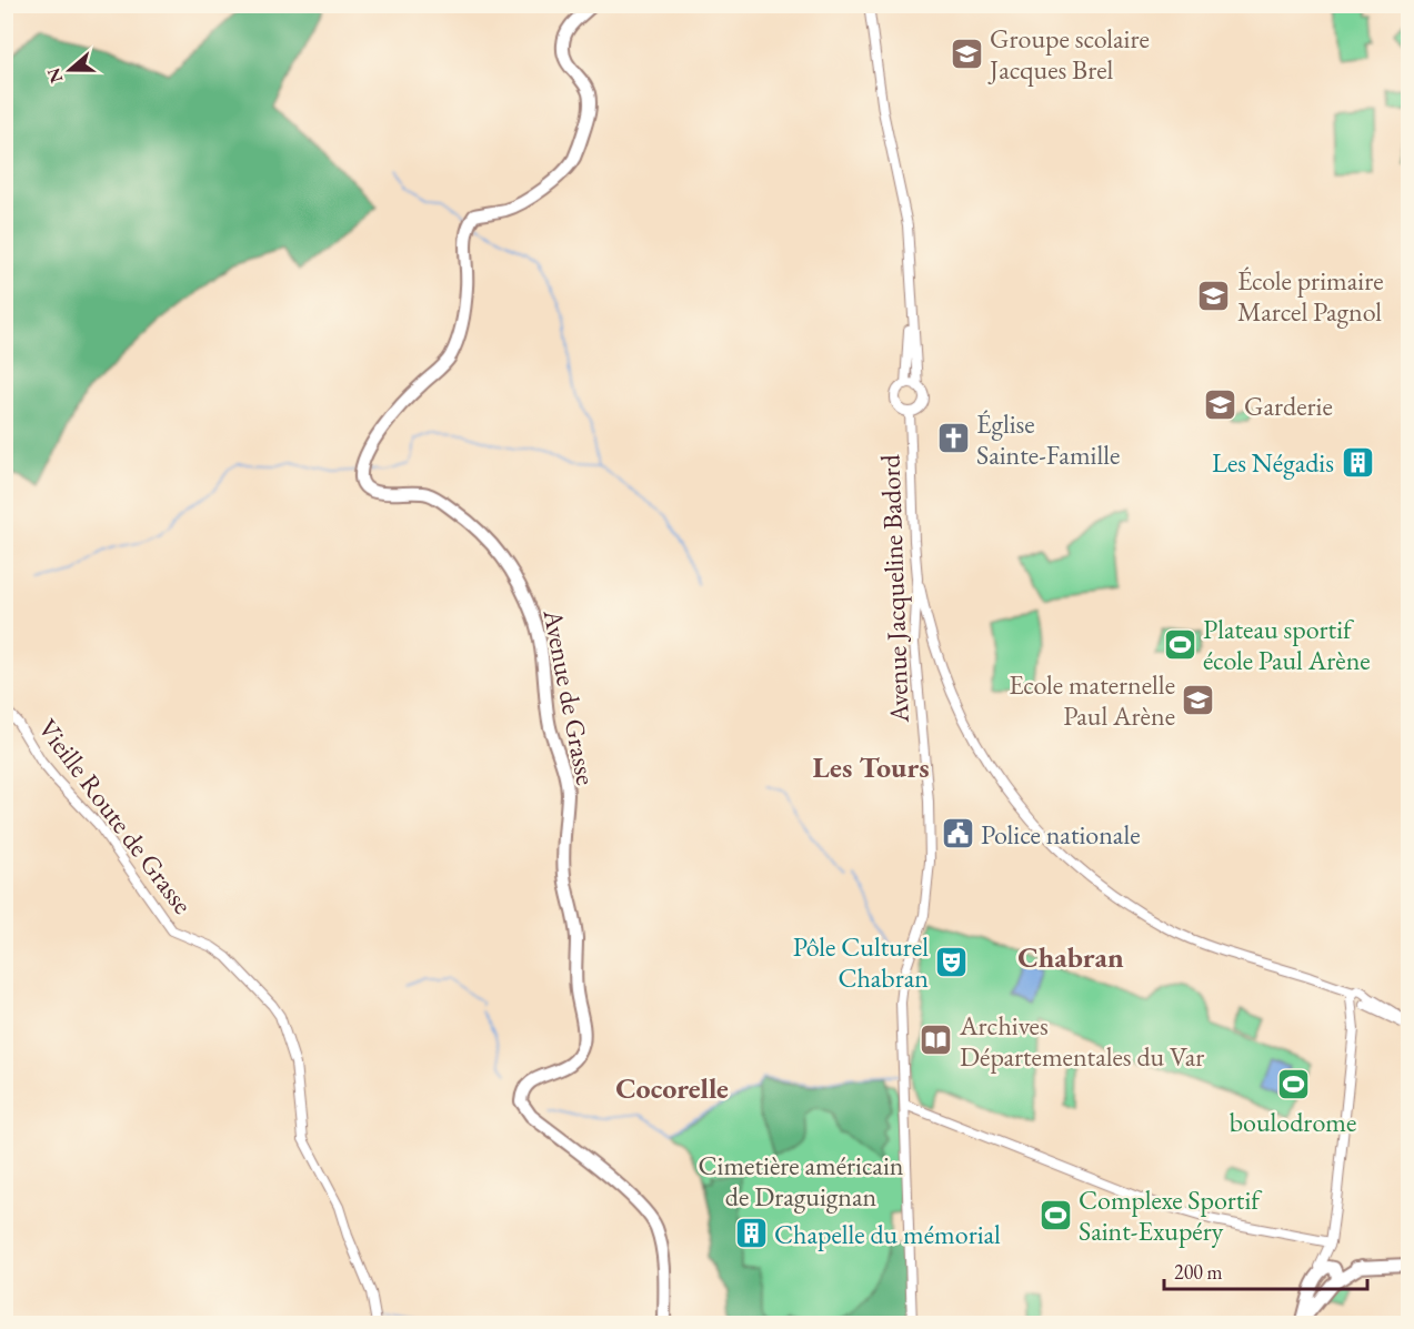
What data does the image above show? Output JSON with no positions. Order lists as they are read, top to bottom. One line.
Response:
{"streets":{"main road":["Avenue de Grasse"],"street":["Avenue Jacqueline Badord","Vieille Route de Grasse"]},"districts":["Les Tours","Chabran","Cocorelle"],"parks":["Cimetière américain de Draguignan"],"places":{"school or university":["Groupe scolaire Jacques Brel","École primaire Marcel Pagnol","Garderie","Ecole maternelle Paul Arène"],"church":["Église Sainte-Famille"],"building":["Les Négadis","Chapelle du mémorial"],"sports":["Plateau sportif école Paul Arène","boulodrome","Complexe Sportif Saint-Exupéry"],"public building":["Police nationale"],"theatre":["Pôle Culturel Chabran"],"library":["Archives Départementales du Var"]},"scale_bar":"200 m","north":"left"}
